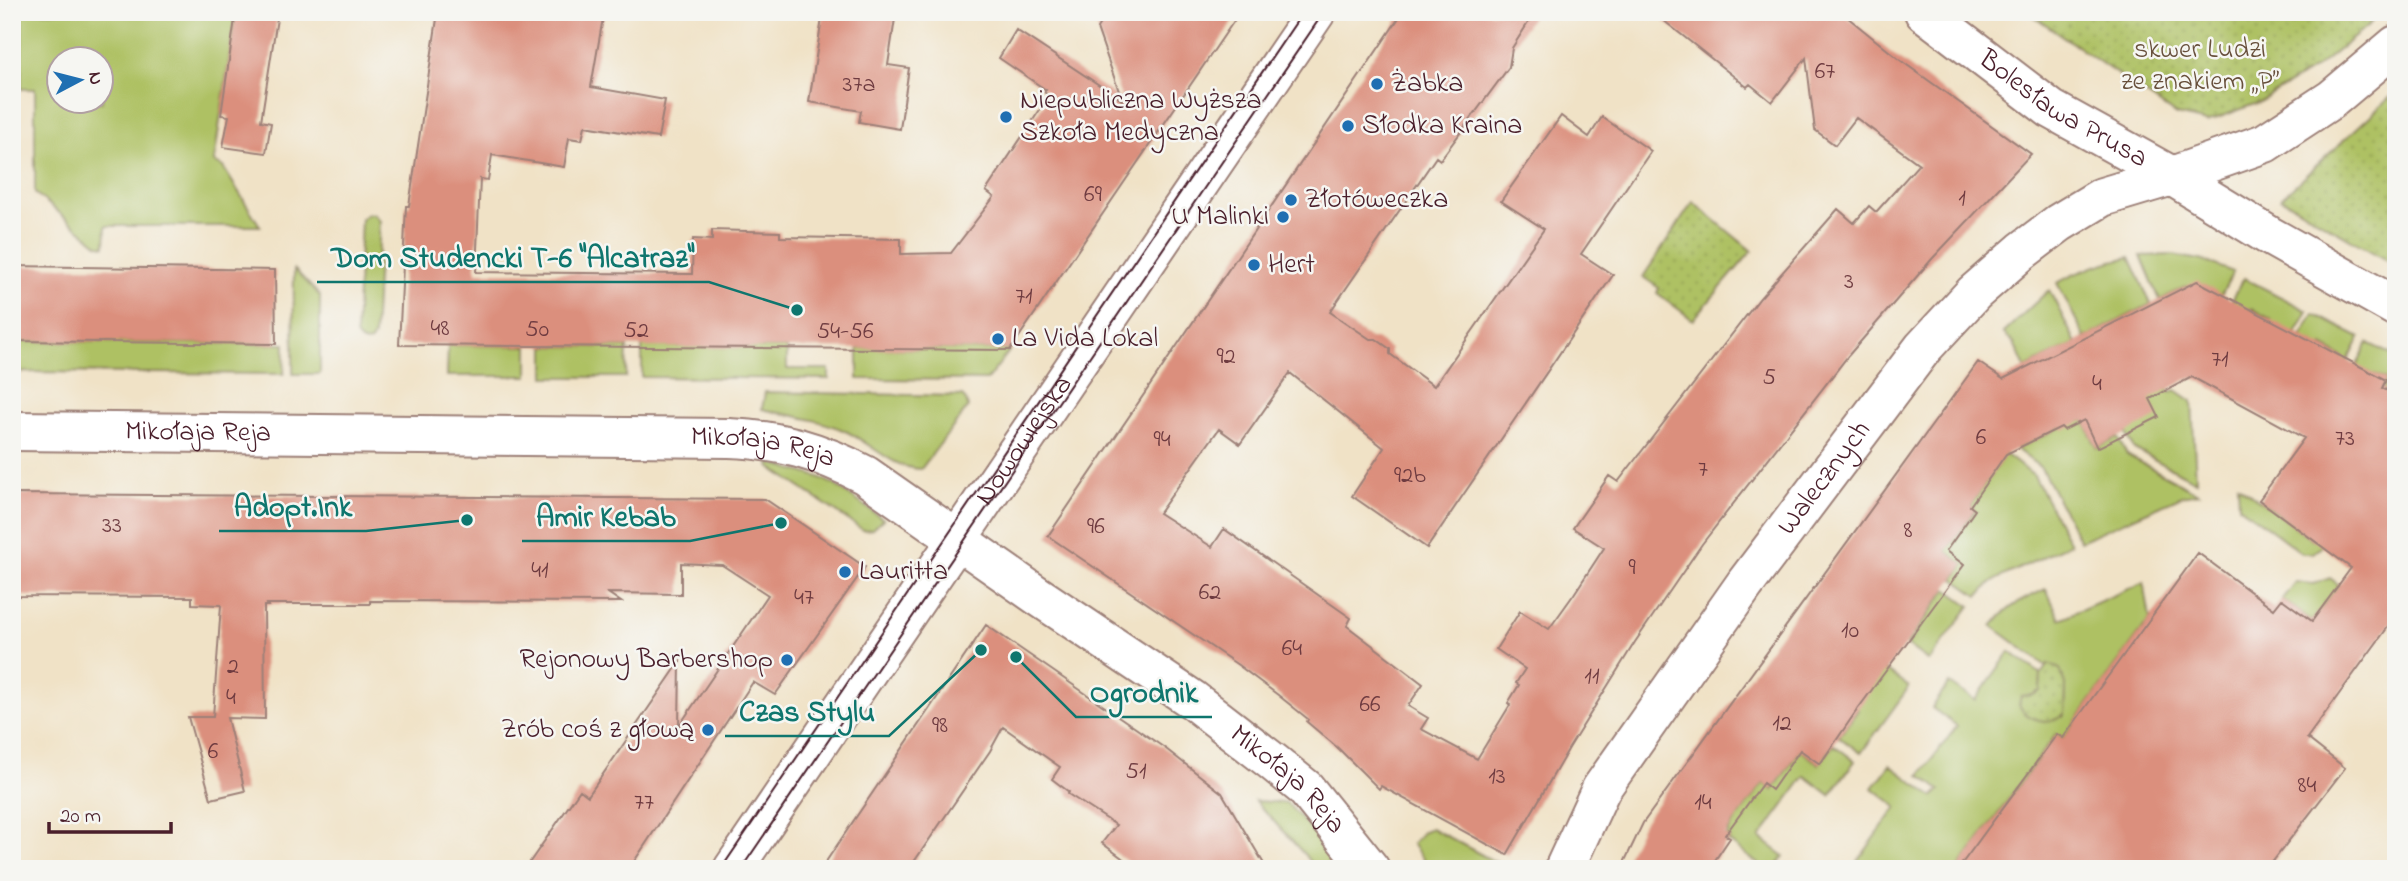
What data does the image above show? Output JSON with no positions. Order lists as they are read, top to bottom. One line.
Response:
{"streets":{"street":["Bolesława Prusa","Mikołaja Reja","Nowowiejska","Walecznych"]},"crossings":[["Bolesława Prusa","Walecznych"],["Mikołaja Reja","Nowowiejska"]],"parks":["skwer Ludzi ze znakiem „P”"],"places":["Żabka","Niepubliczna Wyższa Szkoła Medyczna","Słodka Kraina","Złotóweczka","U Malinki","Hert","Dom Studencki T-6 \"Alcatraz\"","La Vida Lokal","Adopt.Ink","Amir Kebab","Lauritta","Czas Stylu","Ogrodnik","Rejonowy Barbershop","Zrób coś z głową"],"house_numbers":["67","37a","69","1","3","71","48","50","52","54-56","92","71","5","4","6","73","94","7","92b","33","96","8","9","41","62","47","10","64","2","11","4","66","12","98","6","51","13","84","77","14"],"scale_bar":"20 m","north":"right"}
